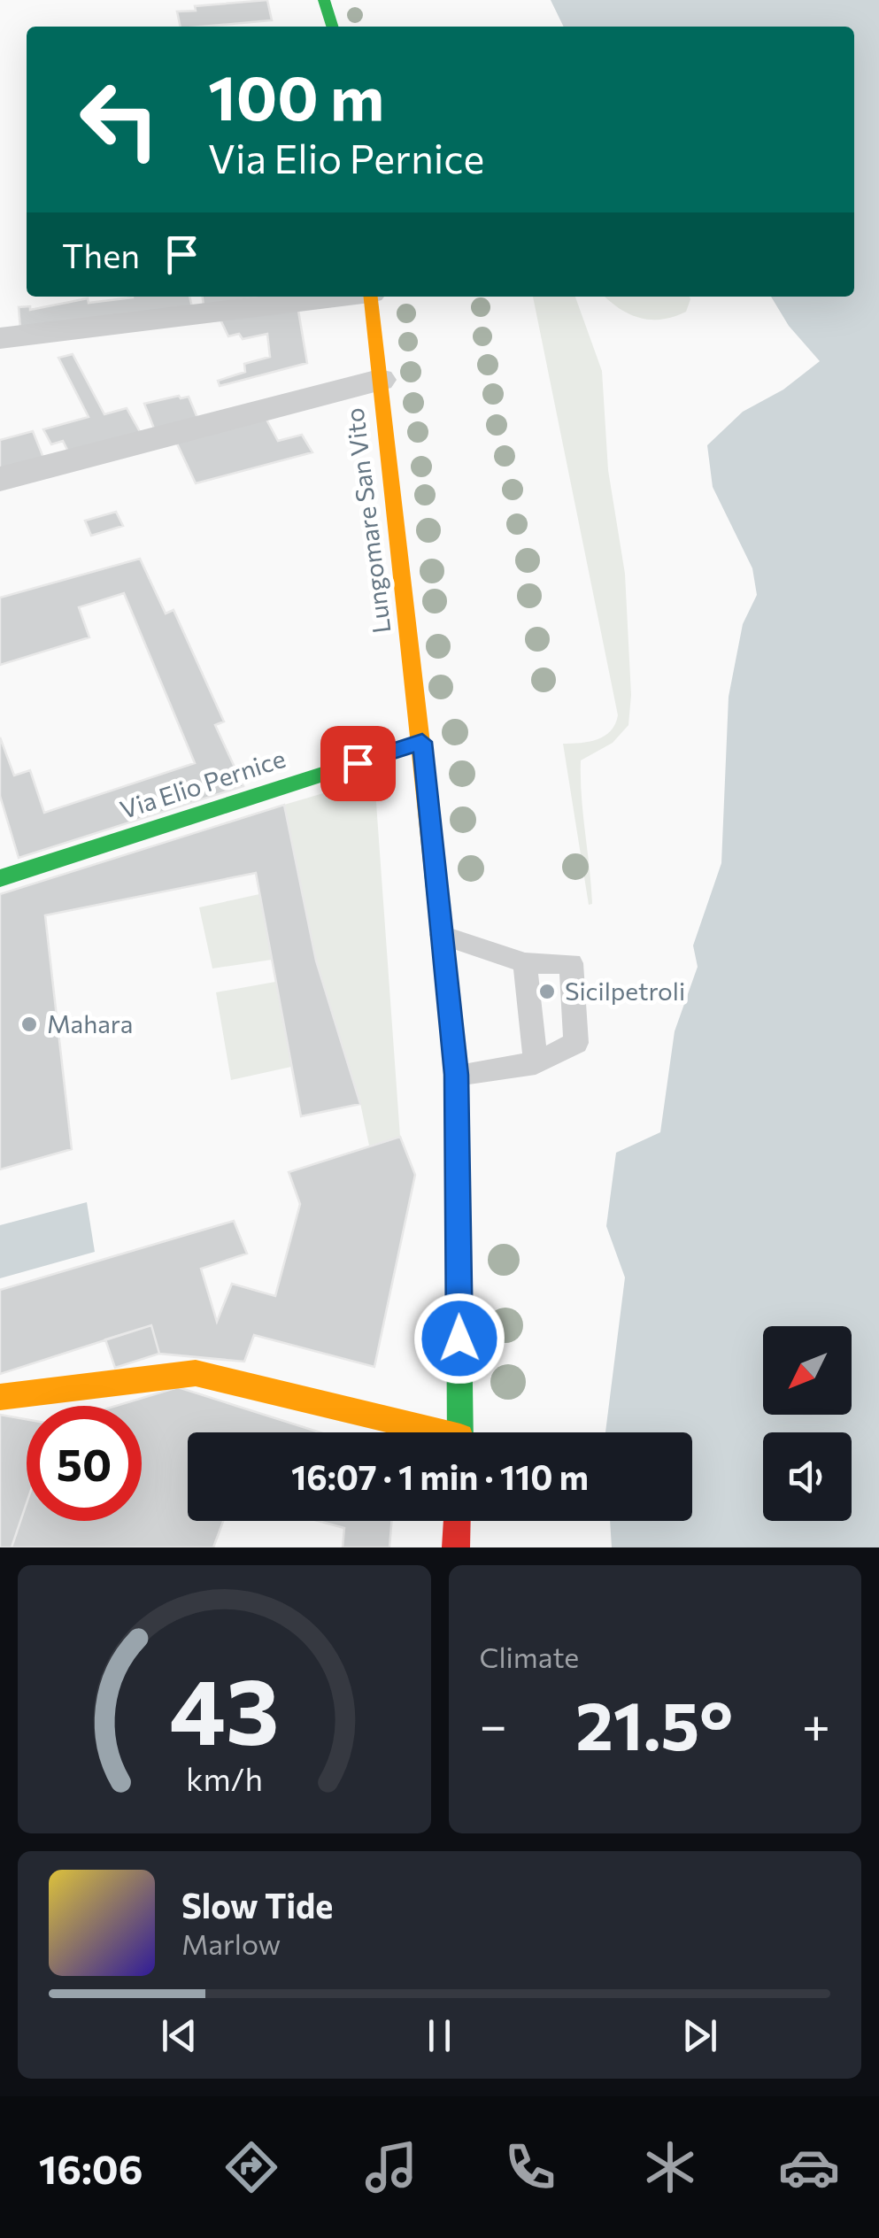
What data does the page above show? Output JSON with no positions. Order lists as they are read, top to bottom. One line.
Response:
{"streets":{"main road":["Lungomare San Vito","Via Elio Pernice"]},"crossings":[["Lungomare San Vito","Via Elio Pernice"]],"places":["Sicilpetroli","Mahara"],"north":"bottom left","page":{"turn":["100 m","Via Elio Pernice"],"then":"Then","limit":"50","trip":"16:07 · 1 min · 110 m","tile":"Climate","heat":["−","21.5°","+"],"song":["Slow Tide","Marlow"],"tabs":"16:06","gauge":["43","km/h"]}}
